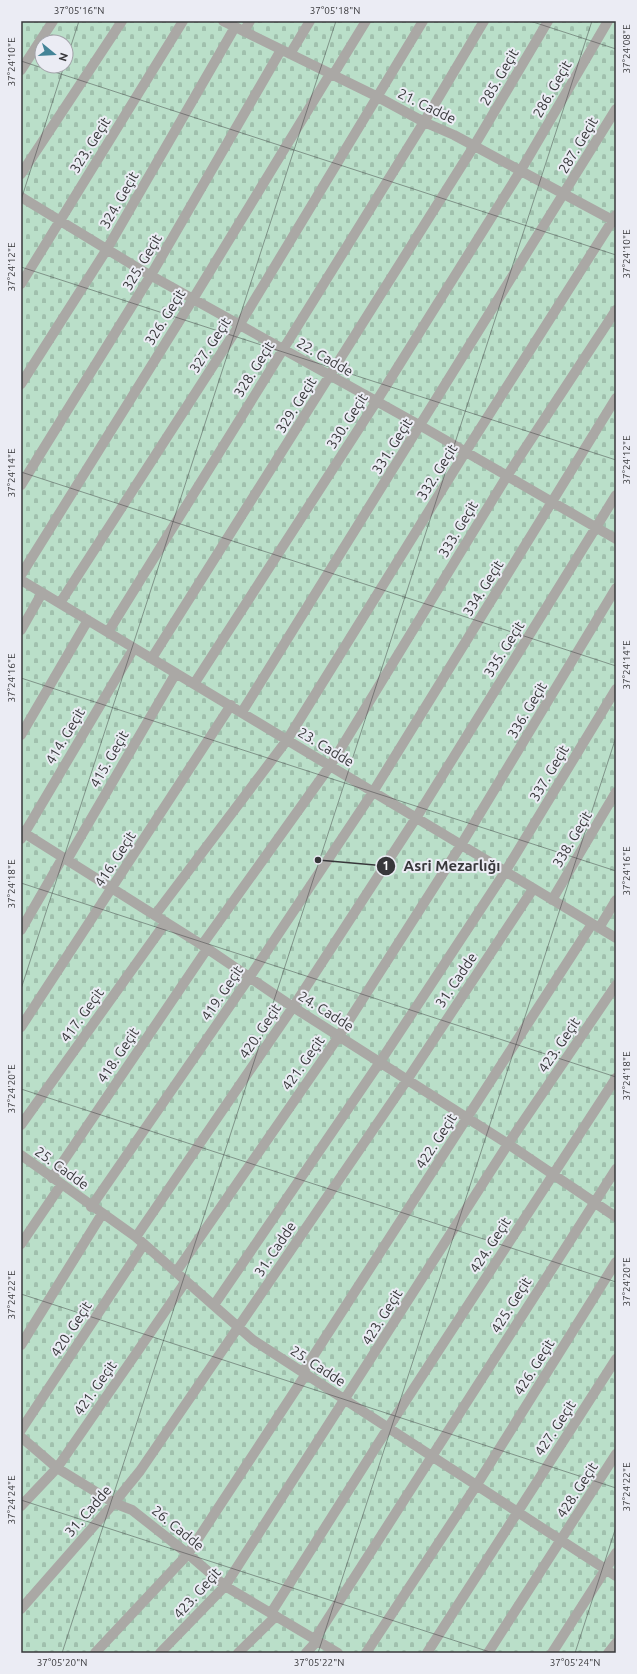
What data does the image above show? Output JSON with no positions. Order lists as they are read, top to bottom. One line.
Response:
{"streets":{"lane":["285. Geçit","286. Geçit","21. Cadde","323. Geçit","287. Geçit","324. Geçit","325. Geçit","326. Geçit","327. Geçit","22. Cadde","328. Geçit","329. Geçit","330. Geçit","331. Geçit","332. Geçit","333. Geçit","334. Geçit","335. Geçit","336. Geçit","414. Geçit","23. Cadde","415. Geçit","337. Geçit","338. Geçit","416. Geçit","31. Cadde","419. Geçit","24. Cadde","417. Geçit","420. Geçit","423. Geçit","418. Geçit","421. Geçit","422. Geçit","25. Cadde","424. Geçit","425. Geçit","426. Geçit","427. Geçit","428. Geçit","26. Cadde"]},"crossings":[["285. Geçit","21. Cadde"],["285. Geçit","329. Geçit"],["286. Geçit","21. Cadde"],["286. Geçit","330. Geçit"],["21. Cadde","287. Geçit"],["21. Cadde","324. Geçit"],["21. Cadde","325. Geçit"],["21. Cadde","326. Geçit"],["21. Cadde","327. Geçit"],["21. Cadde","328. Geçit"],["21. Cadde","329. Geçit"],["21. Cadde","330. Geçit"],["21. Cadde","331. Geçit"],["21. Cadde","332. Geçit"],["323. Geçit","22. Cadde"],["287. Geçit","331. Geçit"],["324. Geçit","22. Cadde"],["325. Geçit","22. Cadde"],["326. Geçit","22. Cadde"],["327. Geçit","22. Cadde"],["327. Geçit","23. Cadde"],["22. Cadde","328. Geçit"],["22. Cadde","329. Geçit"],["22. Cadde","330. Geçit"],["22. Cadde","331. Geçit"],["22. Cadde","332. Geçit"],["22. Cadde","333. Geçit"],["22. Cadde","334. Geçit"],["22. Cadde","335. Geçit"],["328. Geçit","23. Cadde"],["329. Geçit","23. Cadde"],["330. Geçit","23. Cadde"],["331. Geçit","23. Cadde"],["332. Geçit","23. Cadde"],["333. Geçit","23. Cadde"],["333. Geçit","418. Geçit"],["334. Geçit","23. Cadde"],["334. Geçit","419. Geçit"],["335. Geçit","23. Cadde"],["335. Geçit","420. Geçit"],["336. Geçit","23. Cadde"],["336. Geçit","421. Geçit"],["414. Geçit","23. Cadde"],["414. Geçit","24. Cadde"],["23. Cadde","415. Geçit"],["23. Cadde","337. Geçit"],["23. Cadde","338. Geçit"],["23. Cadde","416. Geçit"],["23. Cadde","31. Cadde"],["23. Cadde","419. Geçit"],["23. Cadde","420. Geçit"],["23. Cadde","418. Geçit"],["23. Cadde","421. Geçit"],["23. Cadde","422. Geçit"],["415. Geçit","24. Cadde"],["337. Geçit","24. Cadde"],["337. Geçit","25. Cadde"],["416. Geçit","24. Cadde"],["31. Cadde","24. Cadde"],["31. Cadde","25. Cadde"],["31. Cadde","26. Cadde"],["419. Geçit","24. Cadde"],["419. Geçit","25. Cadde"],["24. Cadde","417. Geçit"],["24. Cadde","420. Geçit"],["24. Cadde","423. Geçit"],["24. Cadde","418. Geçit"],["24. Cadde","421. Geçit"],["24. Cadde","422. Geçit"],["24. Cadde","424. Geçit"],["24. Cadde","425. Geçit"],["420. Geçit","25. Cadde"],["423. Geçit","25. Cadde"],["423. Geçit","26. Cadde"],["418. Geçit","25. Cadde"],["421. Geçit","25. Cadde"],["421. Geçit","26. Cadde"],["422. Geçit","25. Cadde"],["422. Geçit","26. Cadde"],["25. Cadde","424. Geçit"],["25. Cadde","425. Geçit"],["25. Cadde","426. Geçit"],["25. Cadde","427. Geçit"],["25. Cadde","428. Geçit"],["424. Geçit","26. Cadde"],["425. Geçit","26. Cadde"]],"places":["Asri Mezarlığı"],"north":"right","coordinates":["37°05'16\"N","37°05'18\"N","37°24'08\"E","37°24'10\"E","37°24'12\"E","37°24'14\"E","37°24'16\"E","37°24'18\"E","37°24'20\"E","37°24'22\"E","37°24'24\"E","37°05'20\"N","37°05'22\"N","37°05'24\"N"]}
